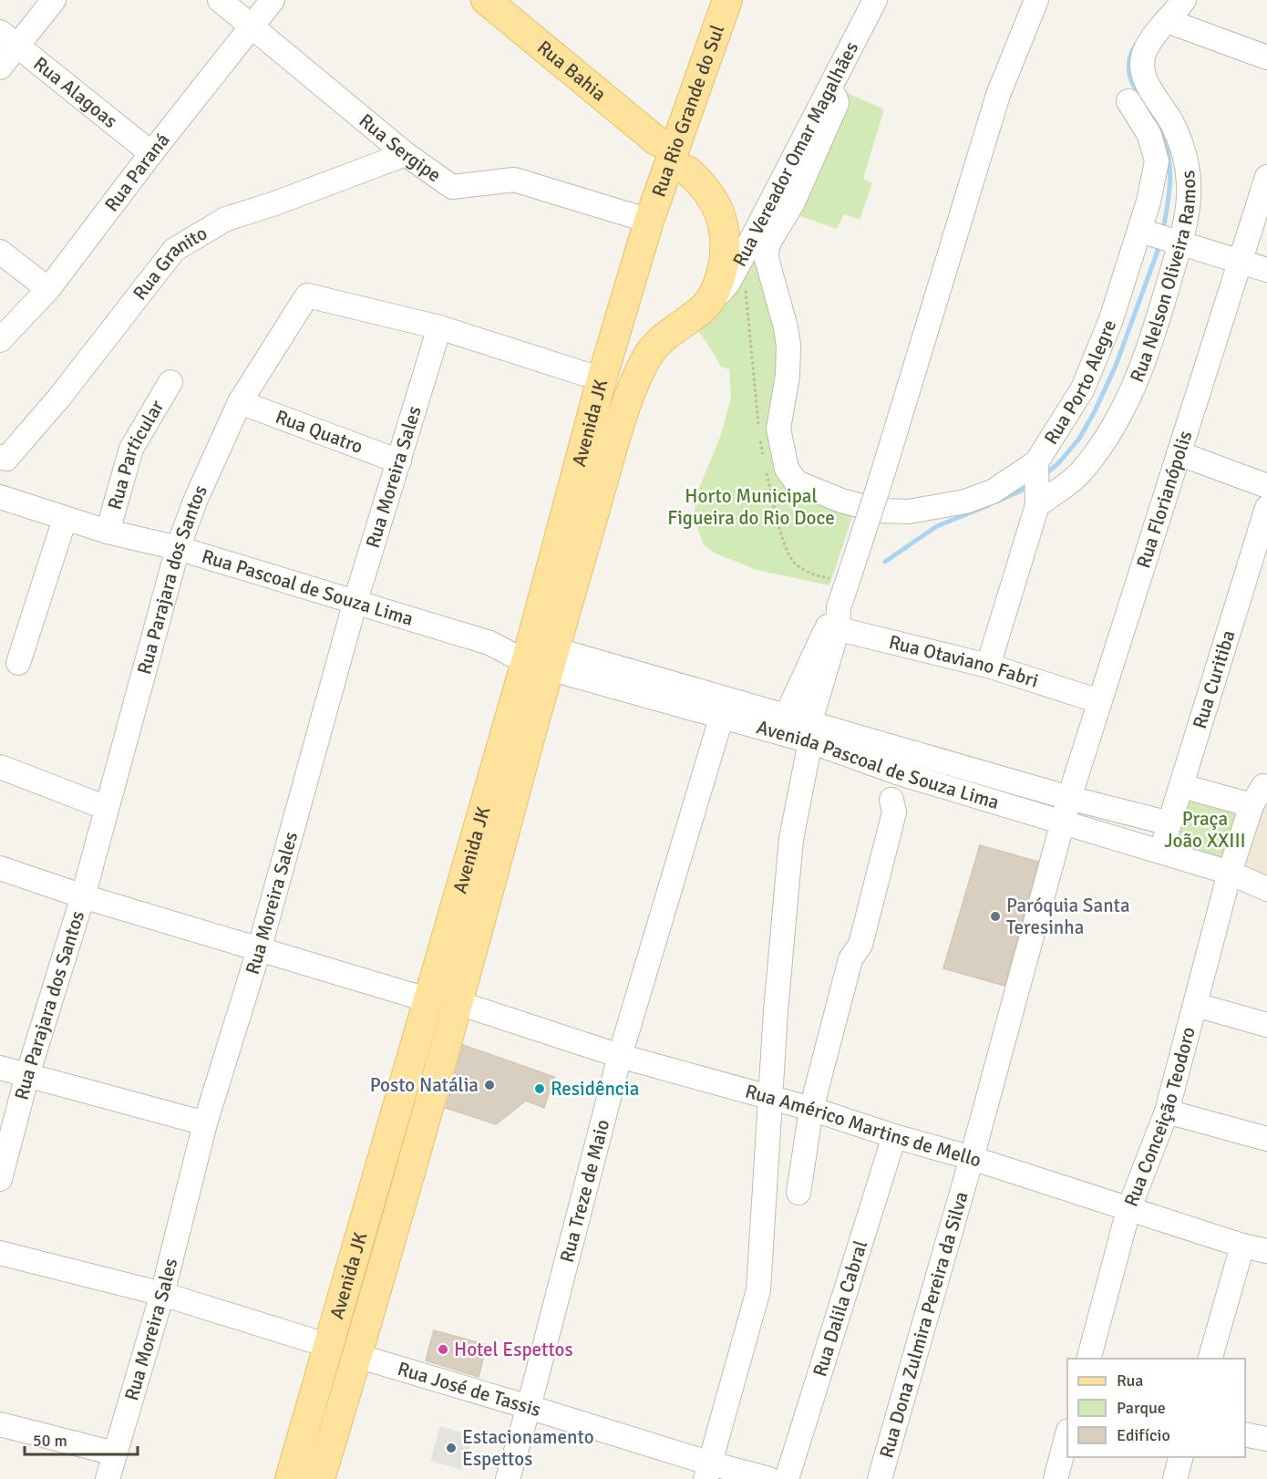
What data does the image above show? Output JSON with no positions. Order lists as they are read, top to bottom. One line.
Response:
{"streets":{"main road":["Rua Bahia","Rua Rio Grande do Sul","Avenida JK"],"street":["Rua Alagoas","Rua Sergipe","Rua Vereador Omar Magalhães","Rua Paraná","Rua Granito","Rua Nelson Oliveira Ramos","Rua Porto Alegre","Rua Quatro","Rua Particular","Rua Moreira Sales","Rua Florianópolis","Rua Parajara dos Santos","Rua Pascoal de Souza Lima","Rua Otaviano Fabri","Rua Curitiba","Avenida Pascoal de Souza Lima","Rua Conceição Teodoro","Rua Américo Martins de Mello","Rua Treze de Maio","Rua Dalila Cabral","Rua Dona Zulmira Pereira da Silva","Rua José de Tassis"]},"crossings":[["Rua Alagoas","Rua Paraná"],["Rua Rio Grande do Sul","Rua Sergipe"],["Rua Rio Grande do Sul","Avenida JK"],["Rua Sergipe","Rua Paraná"],["Rua Sergipe","Rua Granito"],["Rua Sergipe","Avenida JK"],["Rua Vereador Omar Magalhães","Avenida JK"],["Rua Nelson Oliveira Ramos","Rua Porto Alegre"],["Rua Porto Alegre","Rua Otaviano Fabri"],["Avenida JK","Rua Parajara dos Santos"],["Avenida JK","Rua Pascoal de Souza Lima"],["Avenida JK","Avenida Pascoal de Souza Lima"],["Avenida JK","Rua Américo Martins de Mello"],["Avenida JK","Rua José de Tassis"],["Rua Quatro","Rua Moreira Sales"],["Rua Quatro","Rua Parajara dos Santos"],["Rua Particular","Rua Pascoal de Souza Lima"],["Rua Moreira Sales","Rua Parajara dos Santos"],["Rua Moreira Sales","Rua Pascoal de Souza Lima"],["Rua Florianópolis","Rua Otaviano Fabri"],["Rua Florianópolis","Avenida Pascoal de Souza Lima"],["Rua Florianópolis","Rua Dona Zulmira Pereira da Silva"],["Rua Parajara dos Santos","Rua Pascoal de Souza Lima"],["Rua Pascoal de Souza Lima","Avenida Pascoal de Souza Lima"],["Rua Curitiba","Avenida Pascoal de Souza Lima"],["Avenida Pascoal de Souza Lima","Rua Conceição Teodoro"],["Avenida Pascoal de Souza Lima","Rua Treze de Maio"],["Avenida Pascoal de Souza Lima","Rua Dona Zulmira Pereira da Silva"],["Rua Conceição Teodoro","Rua Américo Martins de Mello"],["Rua Américo Martins de Mello","Rua Treze de Maio"],["Rua Américo Martins de Mello","Rua Dalila Cabral"],["Rua Américo Martins de Mello","Rua Dona Zulmira Pereira da Silva"],["Rua Treze de Maio","Rua José de Tassis"]],"parks":["Horto Municipal Figueira do Rio Doce","Praça João XXIII"],"places":["Paróquia Santa Teresinha","Posto Natália","Residência","Hotel Espettos","Estacionamento Espettos"],"legend":["Rua","Parque","Edifício"],"scale_bar":"50 m"}
